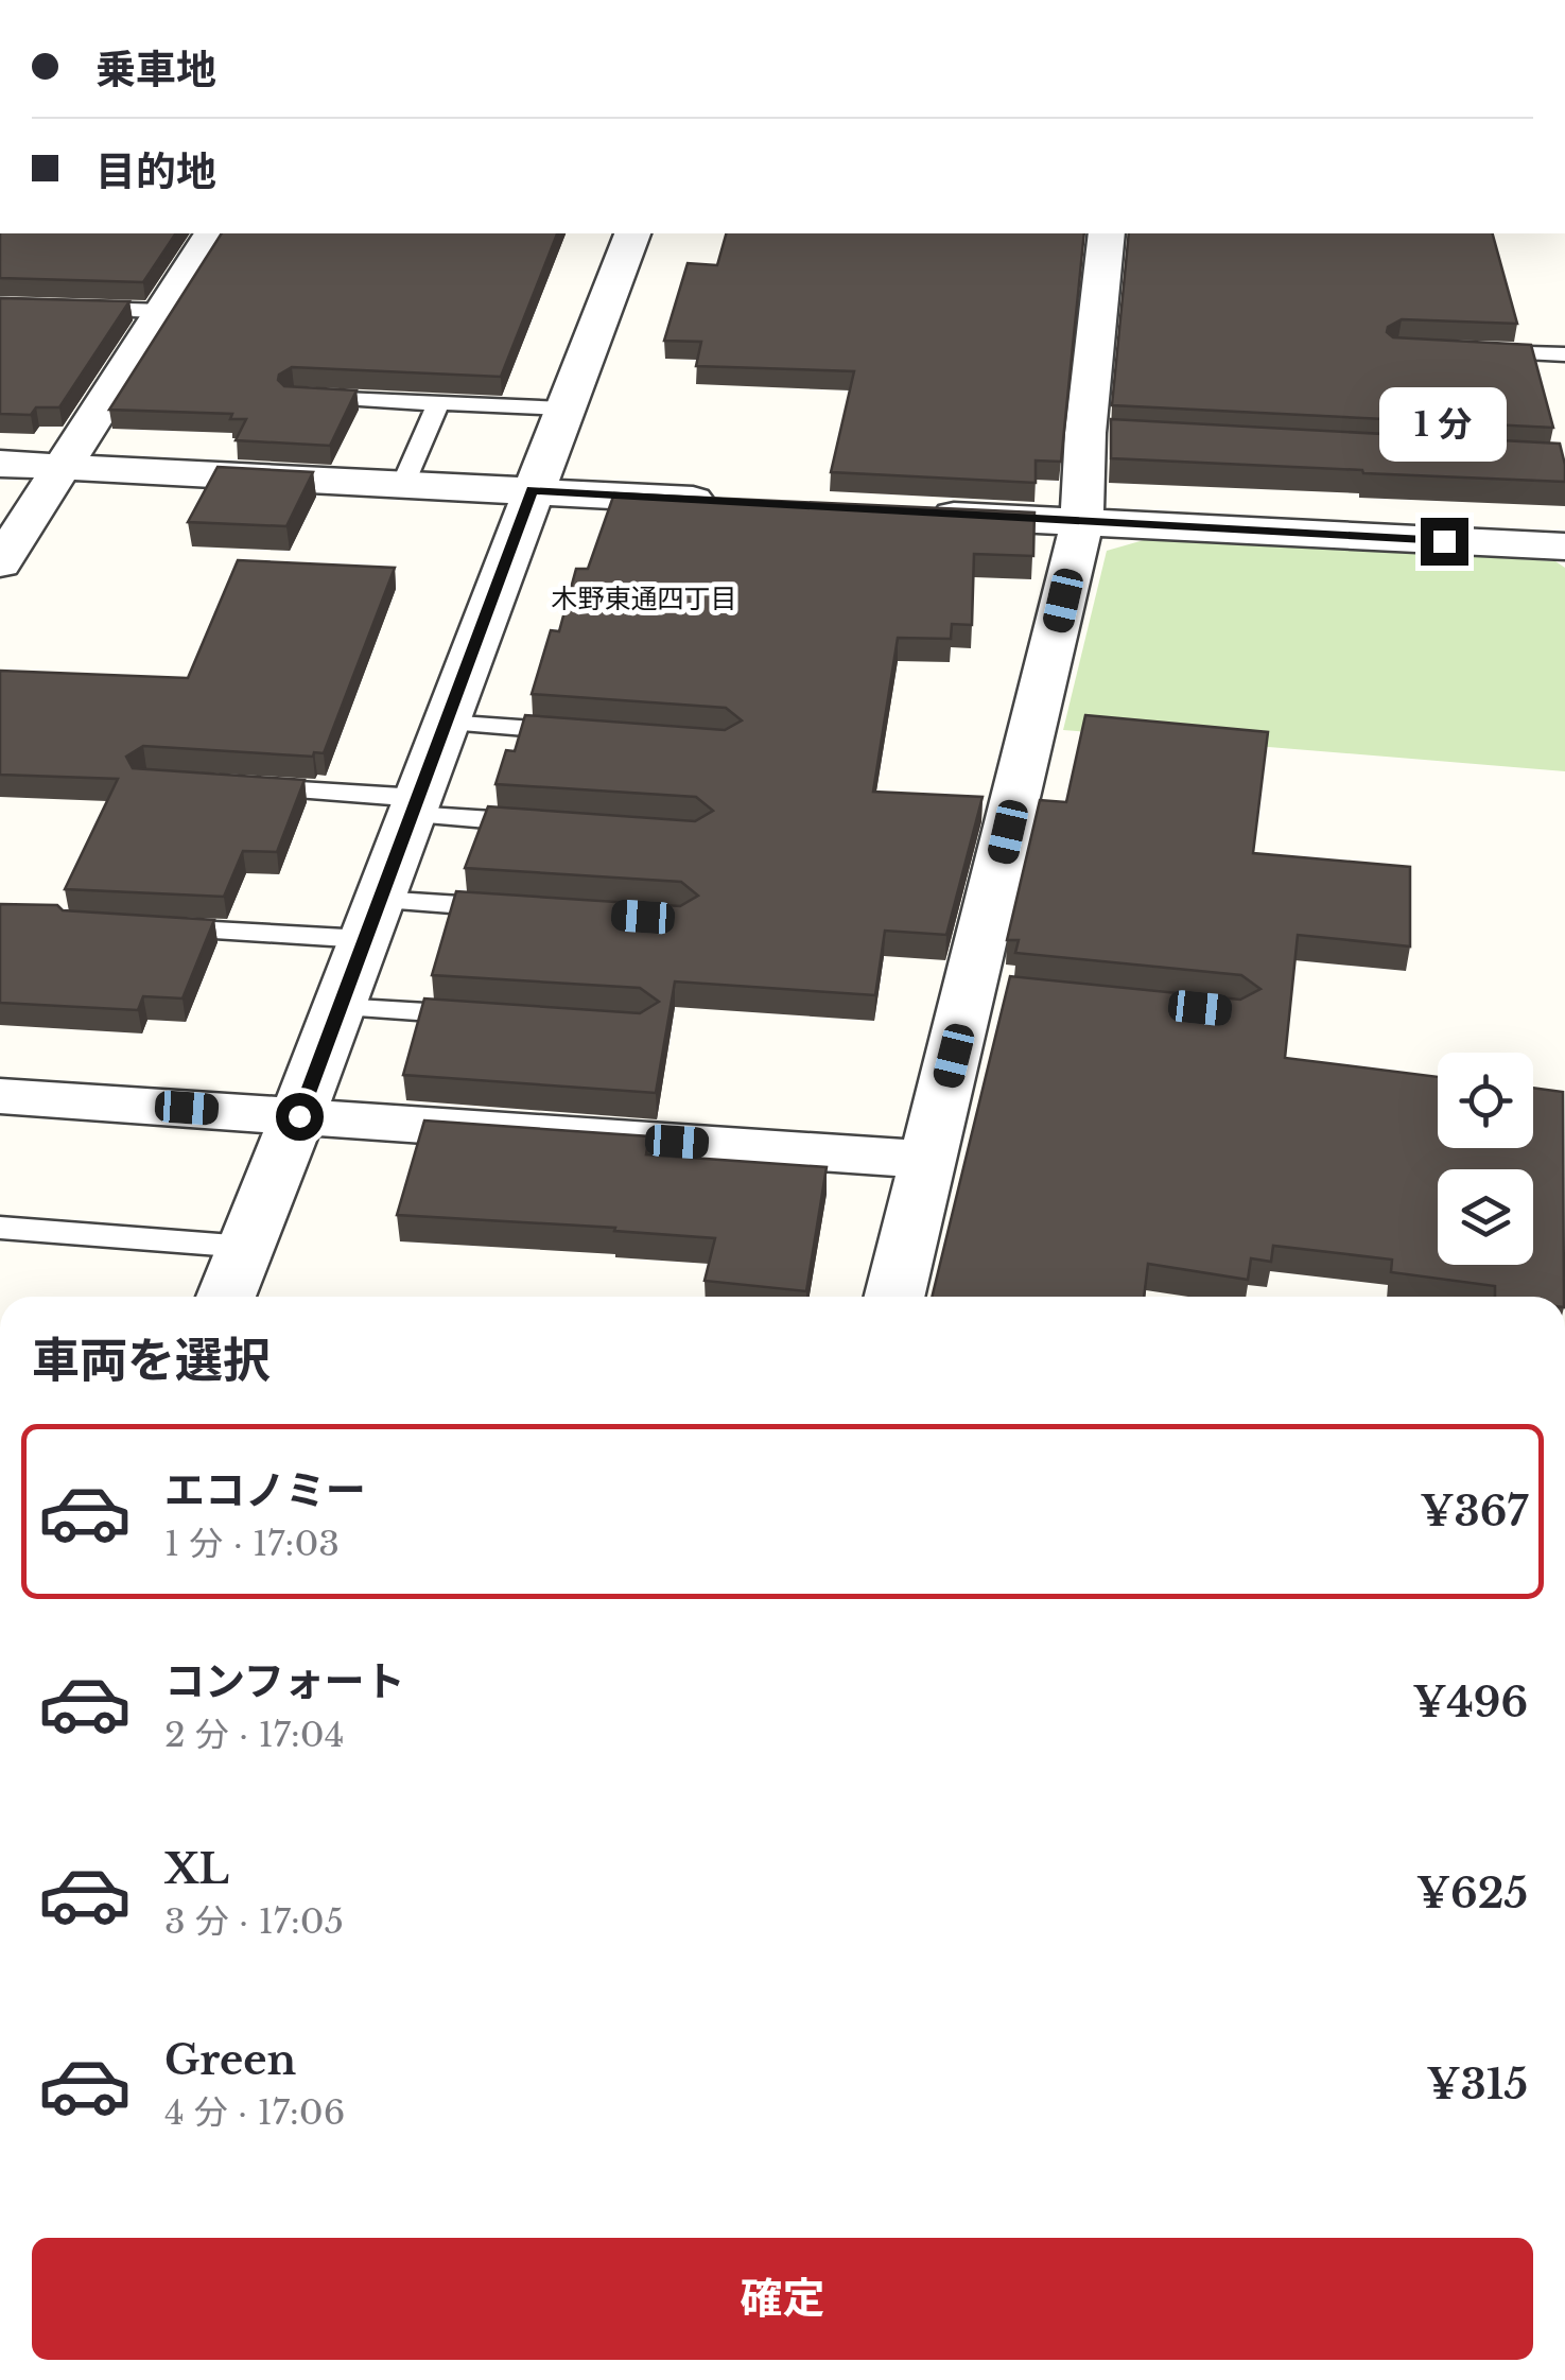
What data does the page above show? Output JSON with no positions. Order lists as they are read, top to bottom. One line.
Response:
{"districts":["木野東通四丁目"],"page":{"banner":["乗車地","目的地"],"bubble":"1 分","heading":"車両を選択","list":[{"name":"エコノミー","note":"1 分 · 17:03","value":"¥367"},{"name":"コンフォート","note":"2 分 · 17:04","value":"¥496"},{"name":"XL","note":"3 分 · 17:05","value":"¥625"},{"name":"Green","note":"4 分 · 17:06","value":"¥315"}],"buttons":"確定"}}
